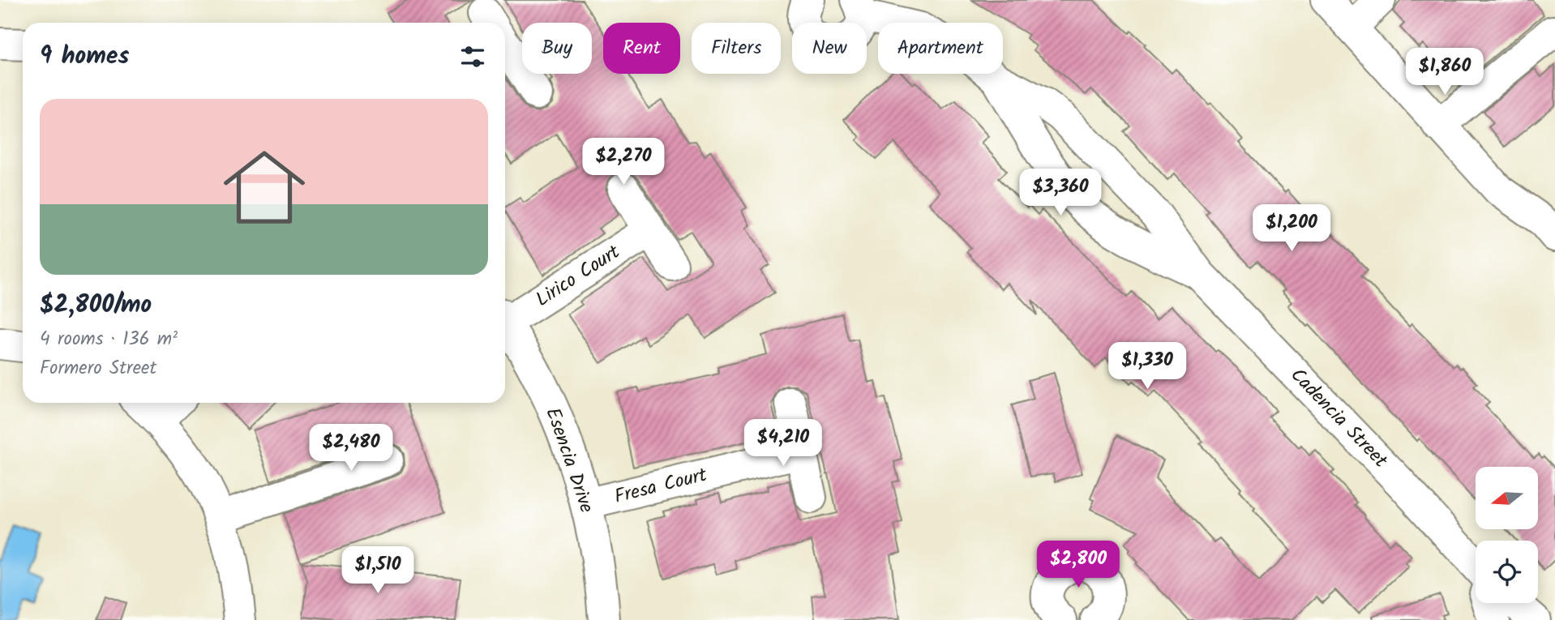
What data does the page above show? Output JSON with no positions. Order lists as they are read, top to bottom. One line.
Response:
{"streets":{"street":["Lirico Court","Cadencia Street","Esencia Drive","Fresa Court"]},"crossings":[["Esencia Drive","Fresa Court"]],"north":"left","page":{"chip":["Buy","Rent","Filters","New","Apartment"],"heading":"9 homes","price":["$1,860","$2,270","$3,360","$1,200","$1,330","$4,210","$2,480","$2,800","$1,510"],"list":[{"name":"$2,800/mo","note":"4 rooms · 136 m² · Formero Street"}]}}
